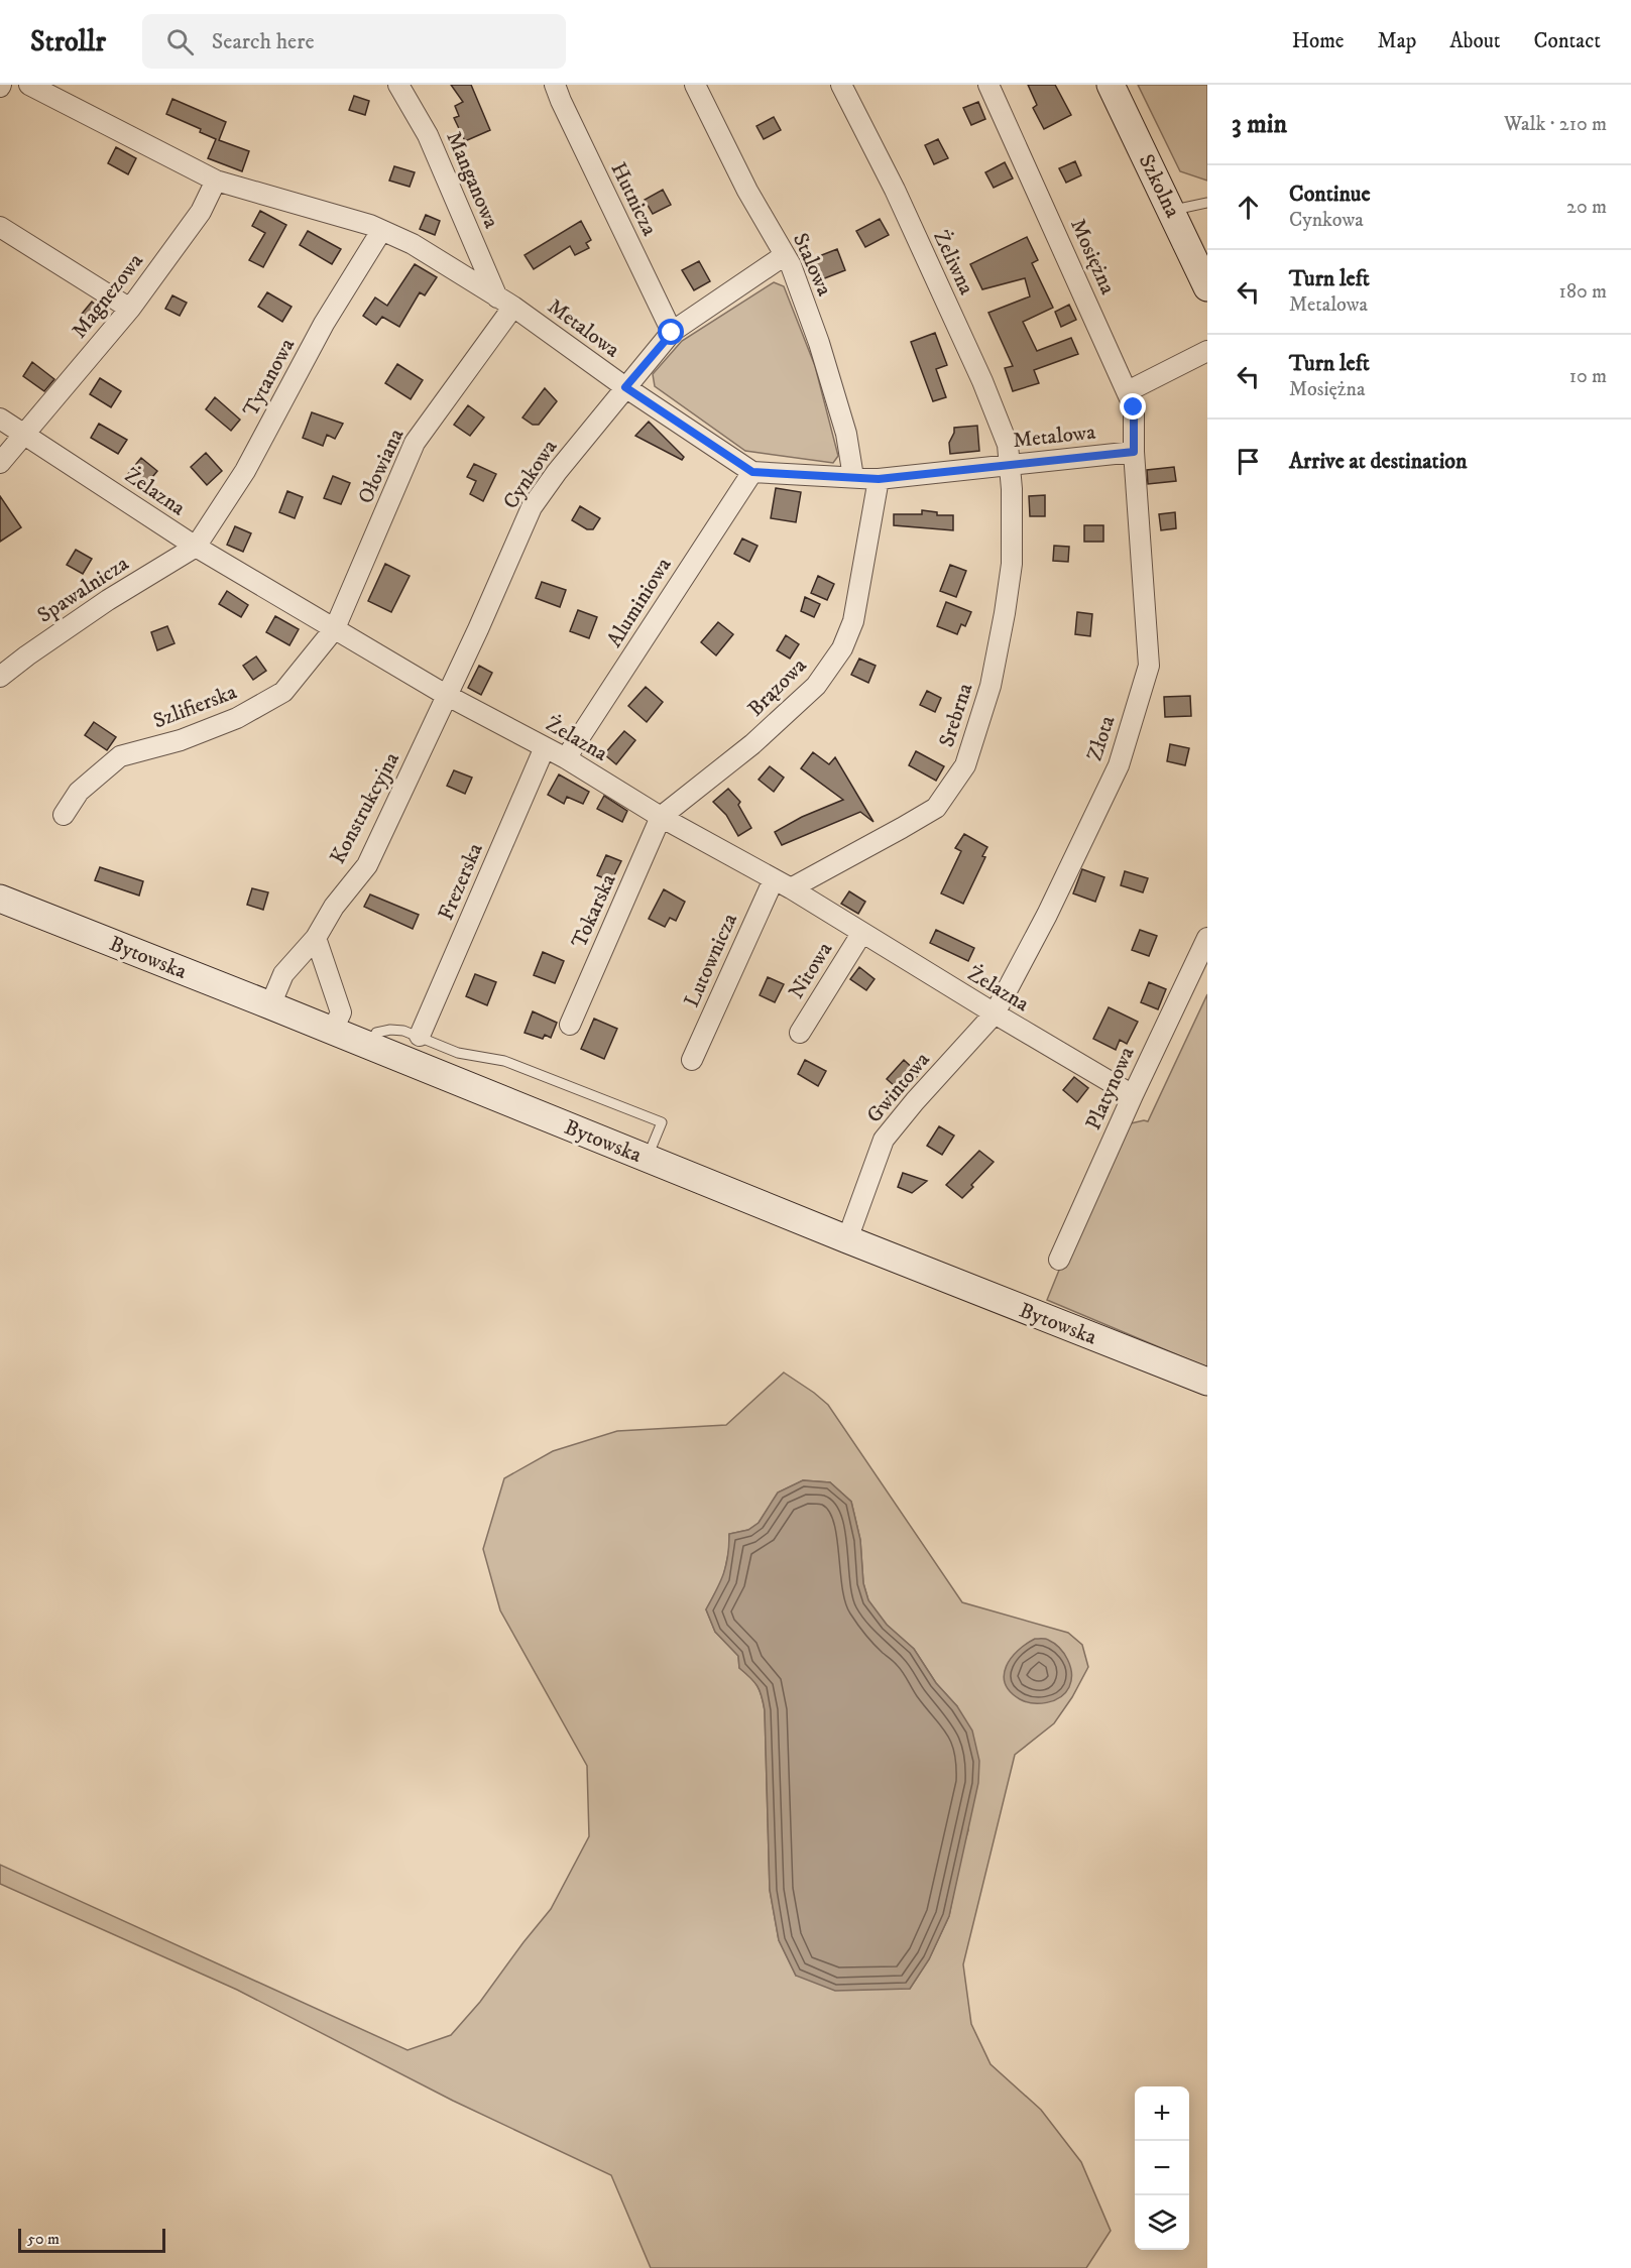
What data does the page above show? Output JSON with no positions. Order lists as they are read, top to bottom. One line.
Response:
{"streets":{"main road":["Szkolna","Bytowska"],"street":["Manganowa","Hutnicza","Mosiężna","Żeliwna","Stalowa","Magnezowa","Metalowa","Tytanowa","Ołowiana","Cynkowa","Żelazna","Spawalnicza","Aluminiowa","Brązowa","Szlifierska","Srebrna","Złota","Konstrukcyjna","Frezerska","Tokarska","Lutownicza","Nitowa","Gwintowa","Platynowa"]},"crossings":[["Manganowa","Metalowa"],["Manganowa","Ołowiana"],["Hutnicza","Cynkowa"],["Mosiężna","Metalowa"],["Mosiężna","Złota"],["Żeliwna","Metalowa"],["Żeliwna","Srebrna"],["Stalowa","Metalowa"],["Stalowa","Cynkowa"],["Magnezowa","Metalowa"],["Magnezowa","Żelazna"],["Metalowa","Tytanowa"],["Metalowa","Ołowiana"],["Metalowa","Cynkowa"],["Metalowa","Aluminiowa"],["Metalowa","Brązowa"],["Metalowa","Srebrna"],["Metalowa","Złota"],["Tytanowa","Żelazna"],["Tytanowa","Spawalnicza"],["Ołowiana","Żelazna"],["Ołowiana","Szlifierska"],["Cynkowa","Żelazna"],["Cynkowa","Konstrukcyjna"],["Żelazna","Spawalnicza"],["Żelazna","Aluminiowa"],["Żelazna","Brązowa"],["Żelazna","Szlifierska"],["Żelazna","Srebrna"],["Żelazna","Złota"],["Żelazna","Konstrukcyjna"],["Żelazna","Frezerska"],["Żelazna","Tokarska"],["Żelazna","Lutownicza"],["Żelazna","Nitowa"],["Żelazna","Gwintowa"],["Żelazna","Platynowa"],["Brązowa","Tokarska"],["Srebrna","Lutownicza"],["Złota","Gwintowa"],["Konstrukcyjna","Bytowska"],["Bytowska","Gwintowa"]],"scale_bar":"50 m","page":{"header":"Strollr","search":"Search here","nav":["Home","Map","About","Contact"],"heading":["3 min","Walk · 210 m"],"list":[["Continue","Cynkowa","20 m"],["Turn left","Metalowa","180 m"],["Turn left","Mosiężna","10 m"],"Arrive at destination"],"map_buttons":["+","−"],"scale":"50 m"}}
